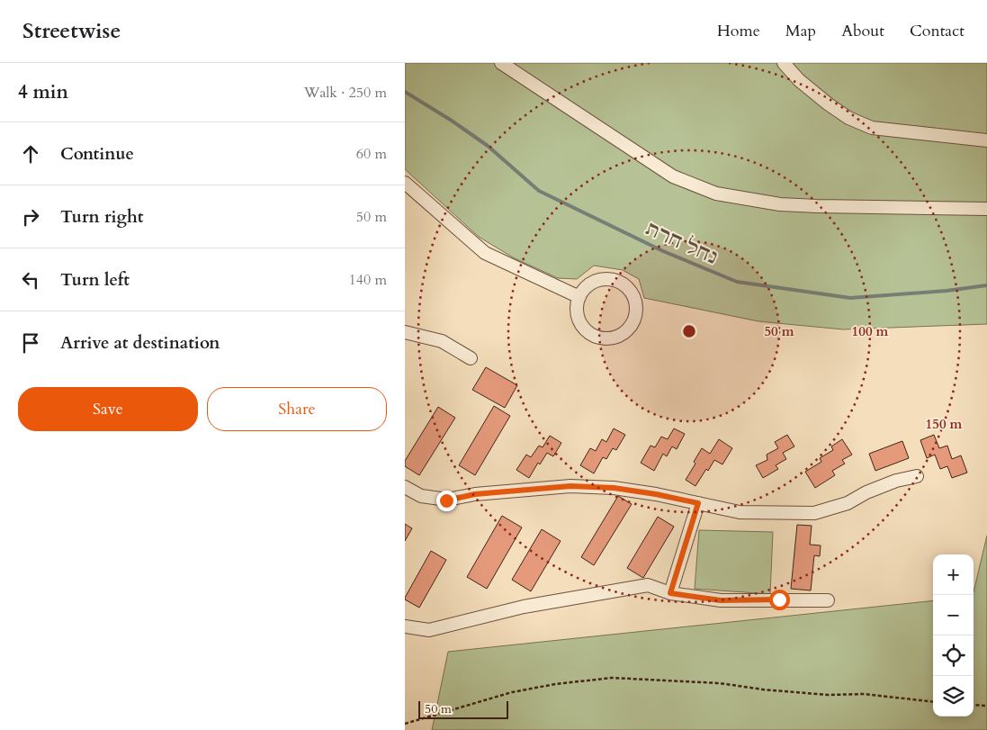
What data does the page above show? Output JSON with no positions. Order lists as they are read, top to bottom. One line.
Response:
{"water":["נחל חרת"],"scale_bar":"50 m","page":{"header":"Streetwise","nav":["Home","Map","About","Contact"],"heading":["4 min","Walk · 250 m"],"list":[["Continue","60 m"],["Turn right","50 m"],["Turn left","140 m"],"Arrive at destination"],"buttons":["Save","Share"],"map_buttons":["+","−"],"scale":"50 m"},"rings":["50 m","100 m","150 m"]}
